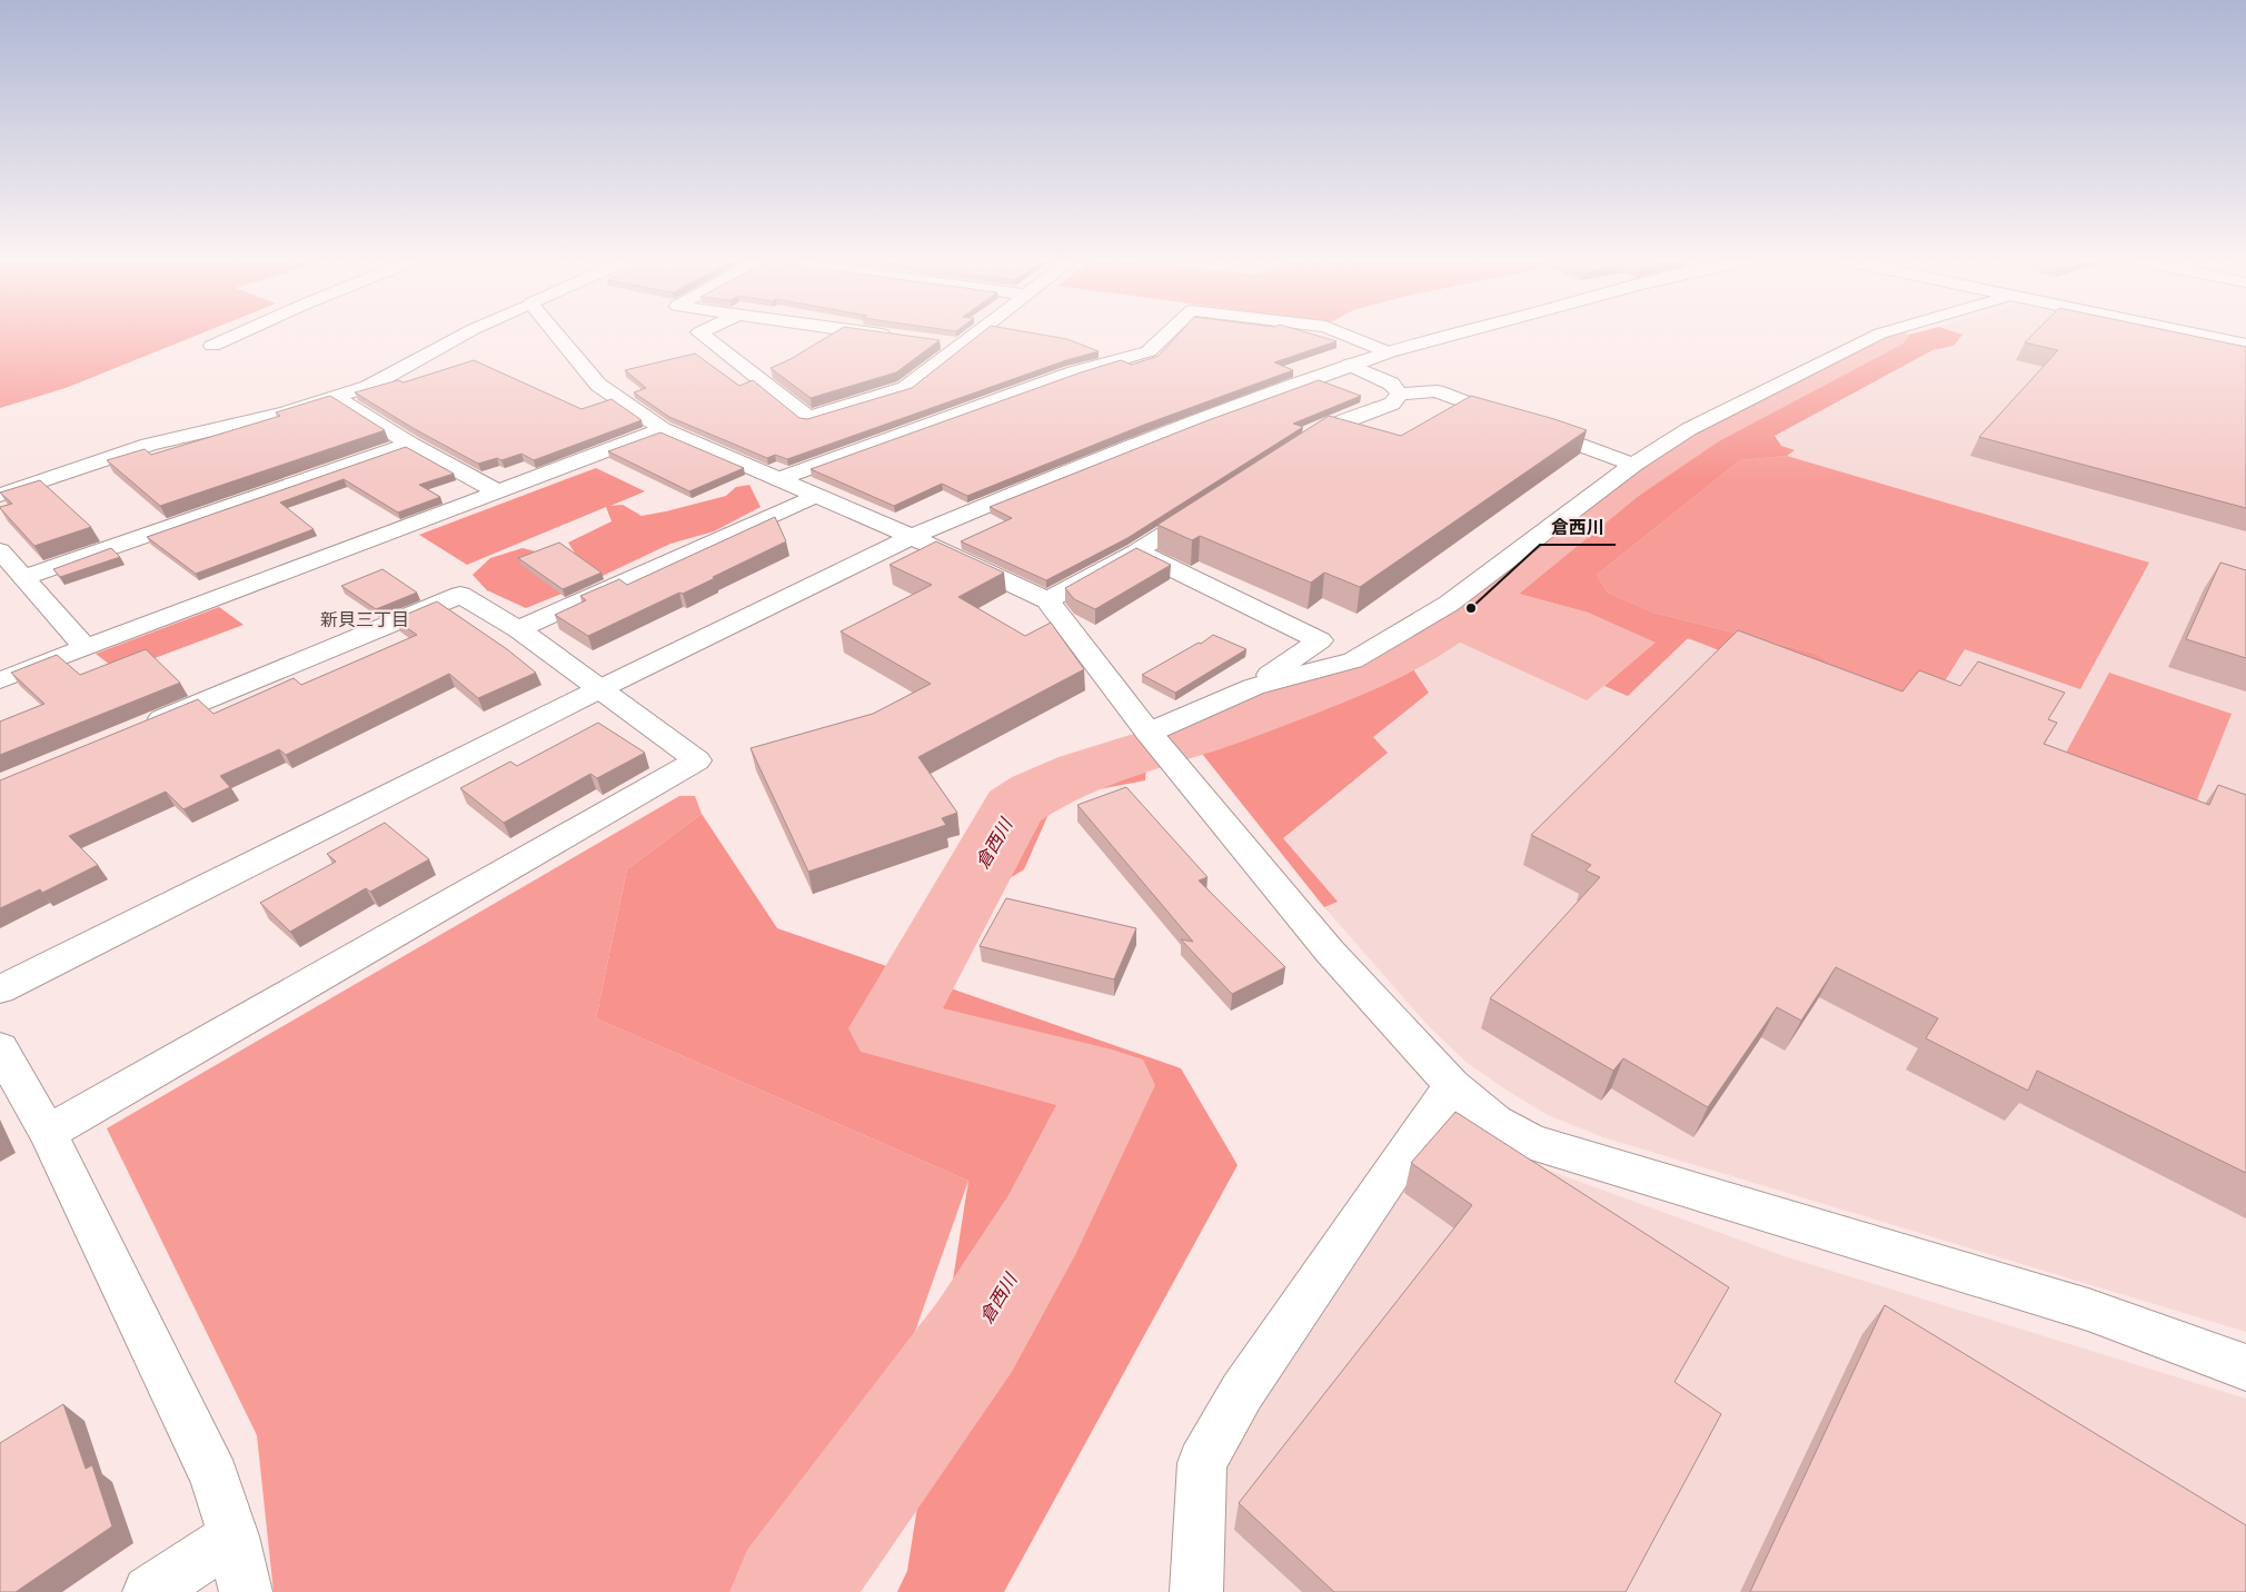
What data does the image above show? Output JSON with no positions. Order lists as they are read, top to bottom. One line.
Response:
{"districts":["新貝三丁目"],"water":["倉西川"],"places":["倉西川"]}
